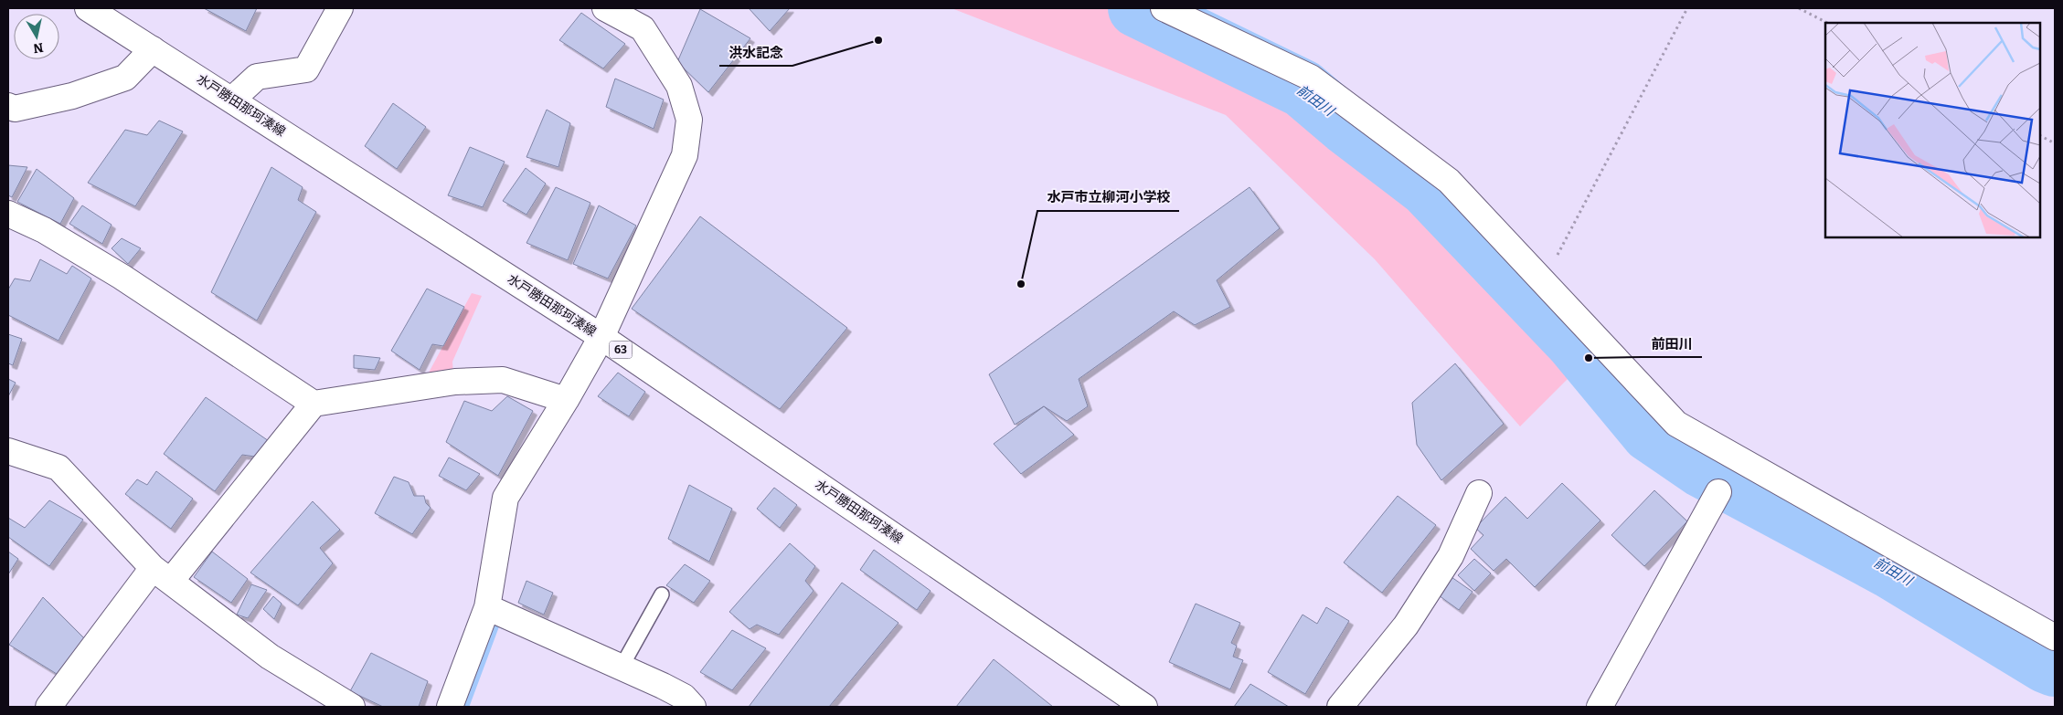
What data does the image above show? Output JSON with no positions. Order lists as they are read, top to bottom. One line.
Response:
{"streets":{"street":["水戸勝田那珂湊線","63"]},"water":["前田川"],"places":["洪水記念","水戸市立柳河小学校","前田川"],"north":"bottom"}
